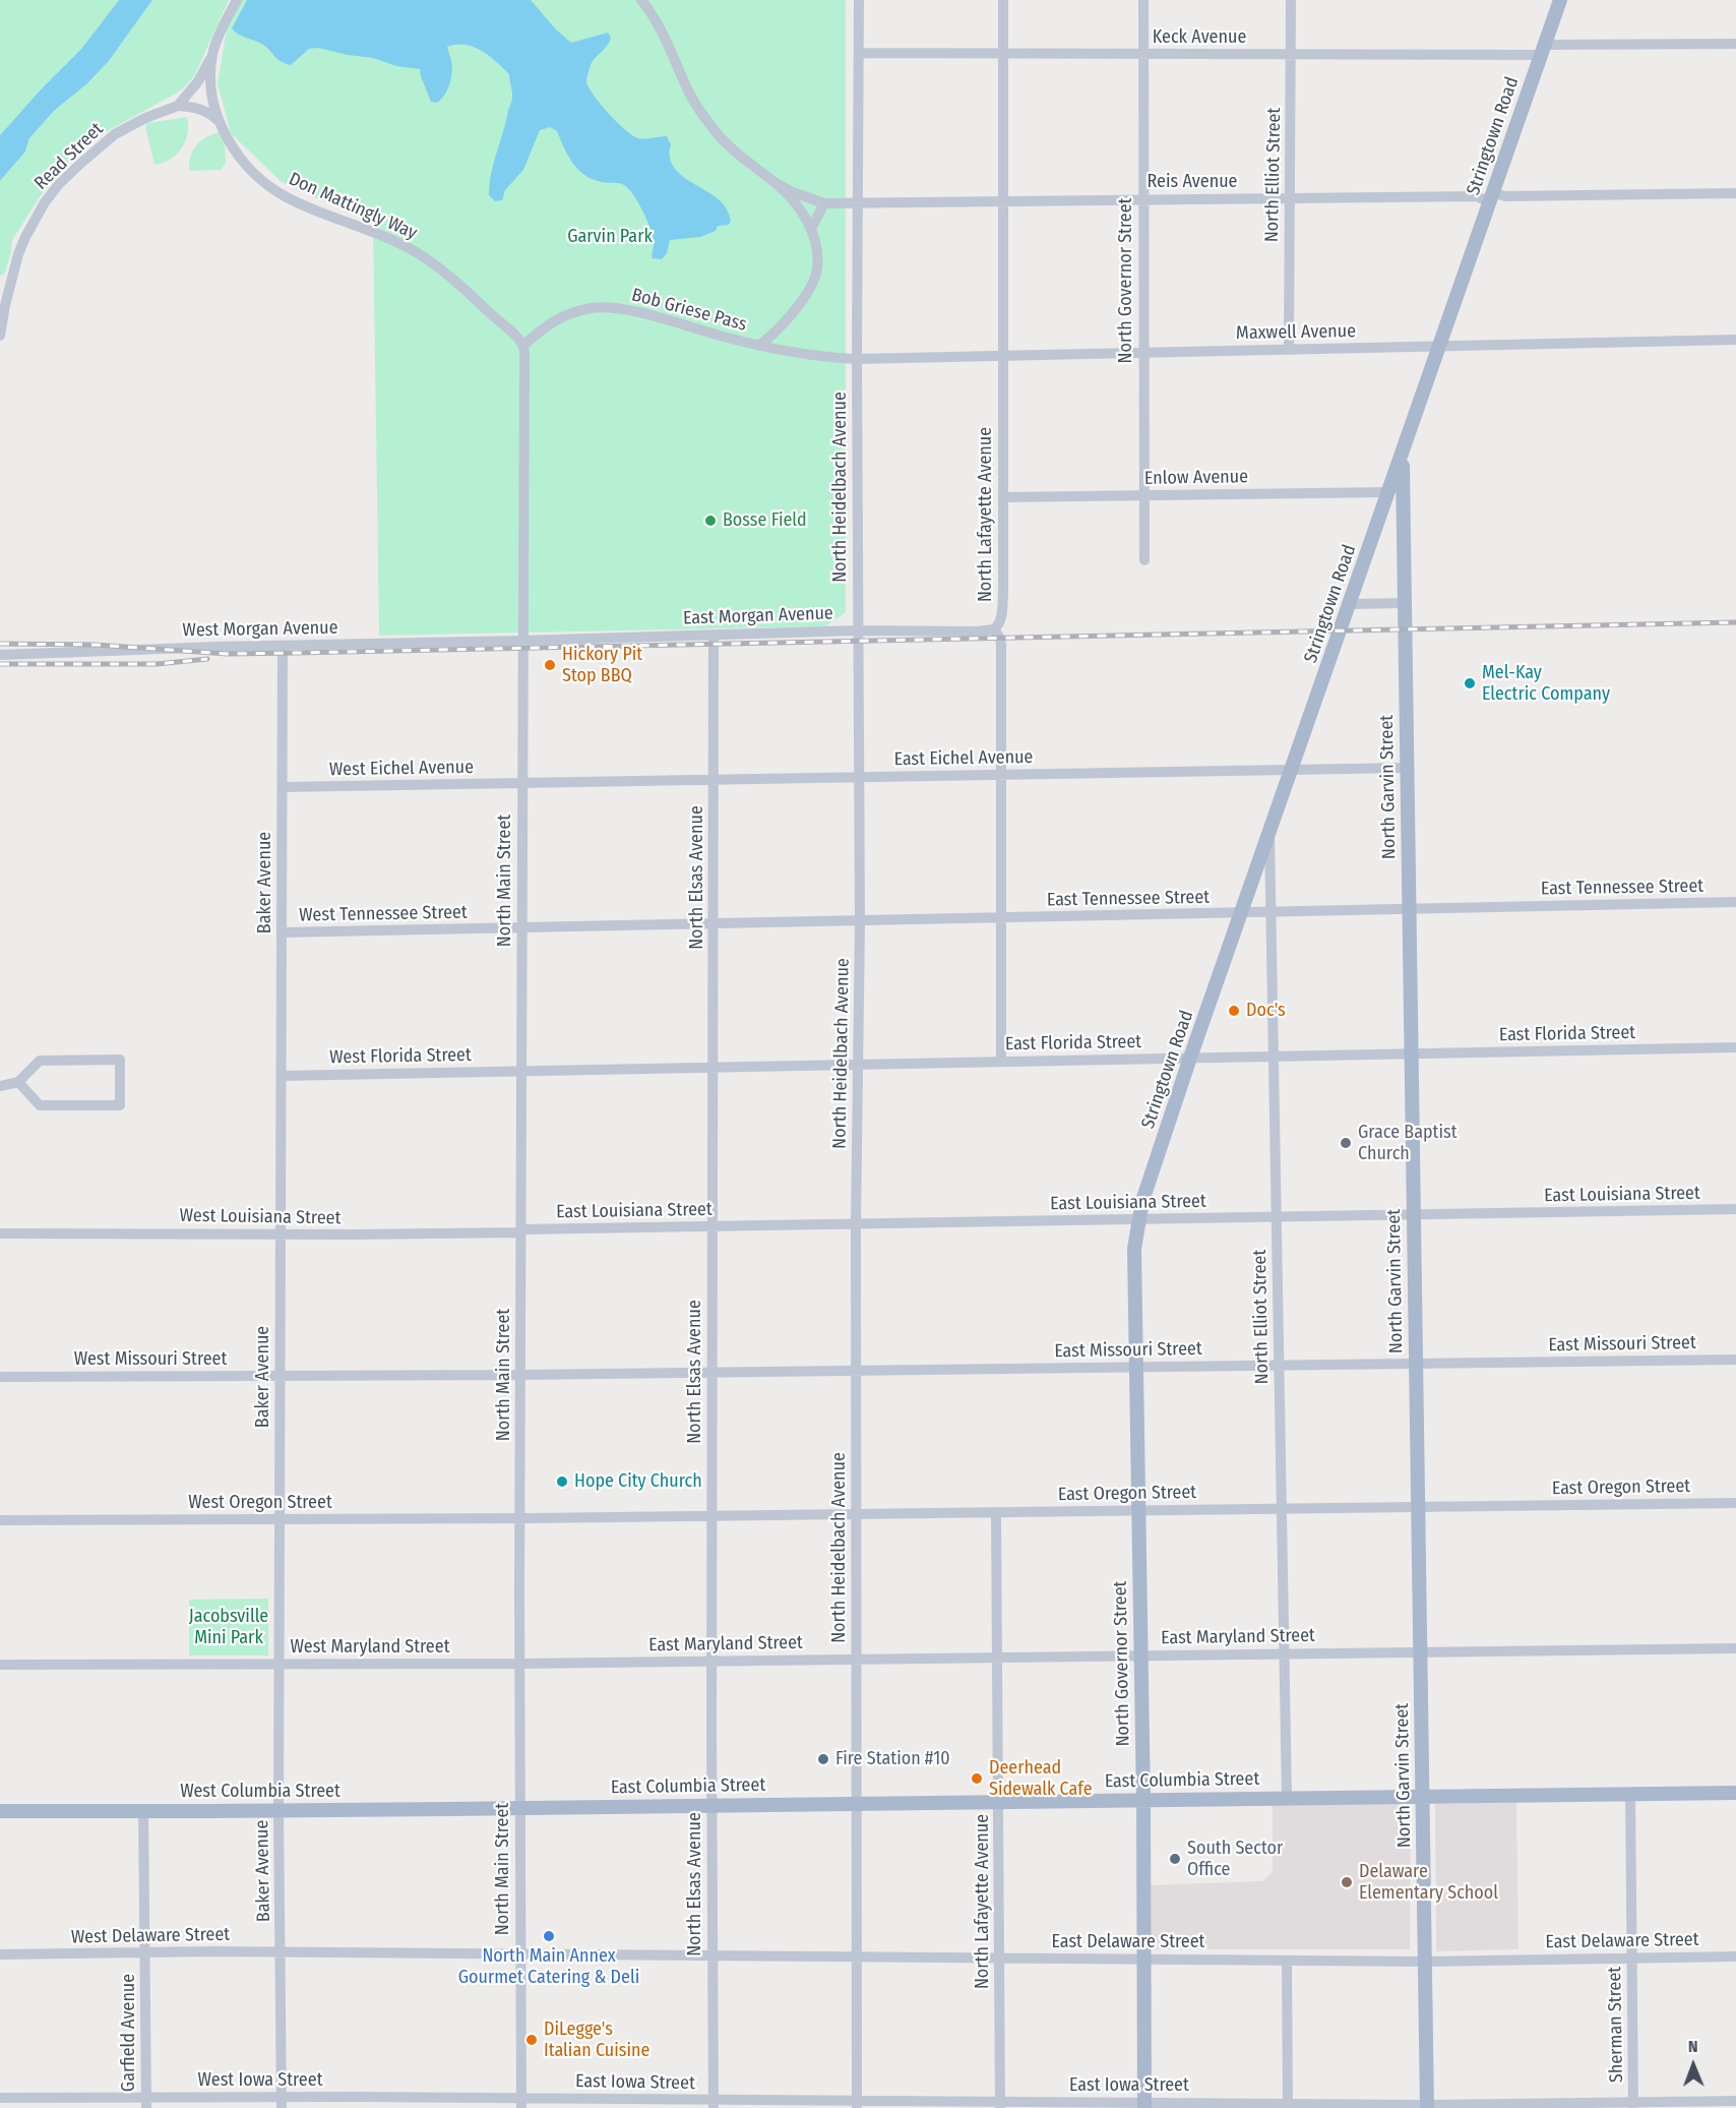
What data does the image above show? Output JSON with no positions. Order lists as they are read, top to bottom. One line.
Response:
{"streets":{"main road":["Stringtown Road","North Governor Street","North Garvin Street","East Columbia Street","West Columbia Street"],"street":["Keck Avenue","Read Street","North Elliot Street","Reis Avenue","Don Mattingly Way","Bob Griese Pass","Maxwell Avenue","Enlow Avenue","North Heidelbach Avenue","North Lafayette Avenue","East Morgan Avenue","West Morgan Avenue","East Eichel Avenue","West Eichel Avenue","North Elsas Avenue","North Main Street","Baker Avenue","East Tennessee Street","West Tennessee Street","East Florida Street","West Florida Street","East Louisiana Street","West Louisiana Street","East Missouri Street","West Missouri Street","East Oregon Street","West Oregon Street","East Maryland Street","West Maryland Street","West Delaware Street","East Delaware Street","Sherman Street","Garfield Avenue","West Iowa Street","East Iowa Street"]},"crossings":[["Keck Avenue","Stringtown Road"],["Keck Avenue","North Elliot Street"],["Keck Avenue","North Governor Street"],["Keck Avenue","North Heidelbach Avenue"],["Keck Avenue","North Lafayette Avenue"],["Stringtown Road","North Elliot Street"],["Stringtown Road","Reis Avenue"],["Stringtown Road","North Governor Street"],["Stringtown Road","Maxwell Avenue"],["Stringtown Road","Enlow Avenue"],["Stringtown Road","East Eichel Avenue"],["Stringtown Road","North Garvin Street"],["Stringtown Road","East Tennessee Street"],["Stringtown Road","East Florida Street"],["Stringtown Road","East Louisiana Street"],["Read Street","Don Mattingly Way"],["North Elliot Street","Reis Avenue"],["North Elliot Street","Maxwell Avenue"],["North Elliot Street","East Tennessee Street"],["North Elliot Street","East Florida Street"],["North Elliot Street","East Louisiana Street"],["North Elliot Street","East Missouri Street"],["North Elliot Street","East Oregon Street"],["North Elliot Street","East Maryland Street"],["North Elliot Street","East Columbia Street"],["Reis Avenue","North Governor Street"],["Reis Avenue","North Heidelbach Avenue"],["Reis Avenue","North Lafayette Avenue"],["Don Mattingly Way","Bob Griese Pass"],["North Governor Street","Maxwell Avenue"],["North Governor Street","Enlow Avenue"],["North Governor Street","East Louisiana Street"],["North Governor Street","East Missouri Street"],["North Governor Street","East Oregon Street"],["North Governor Street","East Maryland Street"],["North Governor Street","East Columbia Street"],["North Governor Street","East Delaware Street"],["North Governor Street","East Iowa Street"],["Bob Griese Pass","Maxwell Avenue"],["Bob Griese Pass","North Heidelbach Avenue"],["Maxwell Avenue","North Heidelbach Avenue"],["Maxwell Avenue","North Lafayette Avenue"],["Enlow Avenue","North Lafayette Avenue"],["North Heidelbach Avenue","East Morgan Avenue"],["North Heidelbach Avenue","East Eichel Avenue"],["North Heidelbach Avenue","East Tennessee Street"],["North Heidelbach Avenue","East Florida Street"],["North Heidelbach Avenue","East Louisiana Street"],["North Heidelbach Avenue","East Missouri Street"],["North Heidelbach Avenue","East Oregon Street"],["North Heidelbach Avenue","East Maryland Street"],["North Heidelbach Avenue","East Columbia Street"],["North Heidelbach Avenue","East Delaware Street"],["North Heidelbach Avenue","East Iowa Street"],["North Lafayette Avenue","East Morgan Avenue"],["North Lafayette Avenue","East Eichel Avenue"],["North Lafayette Avenue","East Tennessee Street"],["North Lafayette Avenue","East Florida Street"],["North Lafayette Avenue","East Oregon Street"],["North Lafayette Avenue","East Maryland Street"],["North Lafayette Avenue","East Columbia Street"],["North Lafayette Avenue","East Delaware Street"],["North Lafayette Avenue","East Iowa Street"],["East Morgan Avenue","West Morgan Avenue"],["East Morgan Avenue","North Elsas Avenue"],["East Morgan Avenue","North Main Street"],["West Morgan Avenue","North Main Street"],["West Morgan Avenue","Baker Avenue"],["East Eichel Avenue","West Eichel Avenue"],["East Eichel Avenue","North Garvin Street"],["East Eichel Avenue","North Elsas Avenue"],["East Eichel Avenue","North Main Street"],["West Eichel Avenue","North Main Street"],["West Eichel Avenue","Baker Avenue"],["North Garvin Street","East Tennessee Street"],["North Garvin Street","East Florida Street"],["North Garvin Street","East Louisiana Street"],["North Garvin Street","East Missouri Street"],["North Garvin Street","East Oregon Street"],["North Garvin Street","East Maryland Street"],["North Garvin Street","East Columbia Street"],["North Garvin Street","East Delaware Street"],["North Garvin Street","East Iowa Street"],["North Elsas Avenue","East Tennessee Street"],["North Elsas Avenue","East Florida Street"],["North Elsas Avenue","East Louisiana Street"],["North Elsas Avenue","East Missouri Street"],["North Elsas Avenue","East Oregon Street"],["North Elsas Avenue","East Maryland Street"],["North Elsas Avenue","East Columbia Street"],["North Elsas Avenue","East Delaware Street"],["North Elsas Avenue","East Iowa Street"],["North Main Street","East Tennessee Street"],["North Main Street","West Tennessee Street"],["North Main Street","East Florida Street"],["North Main Street","West Florida Street"],["North Main Street","East Louisiana Street"],["North Main Street","West Louisiana Street"],["North Main Street","East Missouri Street"],["North Main Street","West Missouri Street"],["North Main Street","East Oregon Street"],["North Main Street","West Oregon Street"],["North Main Street","East Maryland Street"],["North Main Street","West Maryland Street"],["North Main Street","East Columbia Street"],["North Main Street","West Columbia Street"],["North Main Street","West Delaware Street"],["North Main Street","East Delaware Street"],["North Main Street","West Iowa Street"],["North Main Street","East Iowa Street"],["Baker Avenue","West Tennessee Street"],["Baker Avenue","West Florida Street"],["Baker Avenue","West Louisiana Street"],["Baker Avenue","West Missouri Street"],["Baker Avenue","West Oregon Street"],["Baker Avenue","West Maryland Street"],["Baker Avenue","West Columbia Street"],["Baker Avenue","West Delaware Street"],["Baker Avenue","West Iowa Street"],["East Tennessee Street","West Tennessee Street"],["East Florida Street","West Florida Street"],["East Louisiana Street","West Louisiana Street"],["East Missouri Street","West Missouri Street"],["East Oregon Street","West Oregon Street"],["East Maryland Street","West Maryland Street"],["East Columbia Street","West Columbia Street"],["East Columbia Street","Sherman Street"],["West Columbia Street","Garfield Avenue"],["West Delaware Street","East Delaware Street"],["West Delaware Street","Garfield Avenue"],["East Delaware Street","Sherman Street"],["Sherman Street","East Iowa Street"],["Garfield Avenue","West Iowa Street"],["West Iowa Street","East Iowa Street"]],"parks":["Garvin Park","Jacobsville Mini Park"],"places":["Bosse Field","Hickory Pit Stop BBQ","Mel-Kay Electric Company","Doc's","Grace Baptist Church","Hope City Church","Fire Station #10","Deerhead Sidewalk Cafe","South Sector Office","Delaware Elementary School","North Main Annex Gourmet Catering & Deli","DiLegge's Italian Cuisine"],"north":"top"}
